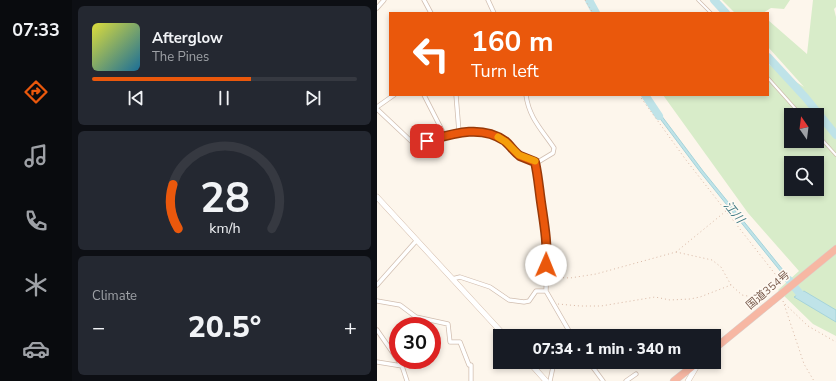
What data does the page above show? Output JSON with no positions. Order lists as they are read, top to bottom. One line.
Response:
{"streets":{"highway":["国道354号"]},"water":["江川"],"north":"top","page":{"tabs":"07:33","turn":["160 m","Turn left"],"song":["Afterglow","The Pines"],"tile":"Climate","heat":["−","20.5°","+"],"limit":"30","trip":"07:34 · 1 min · 340 m","gauge":["28","km/h"]}}
